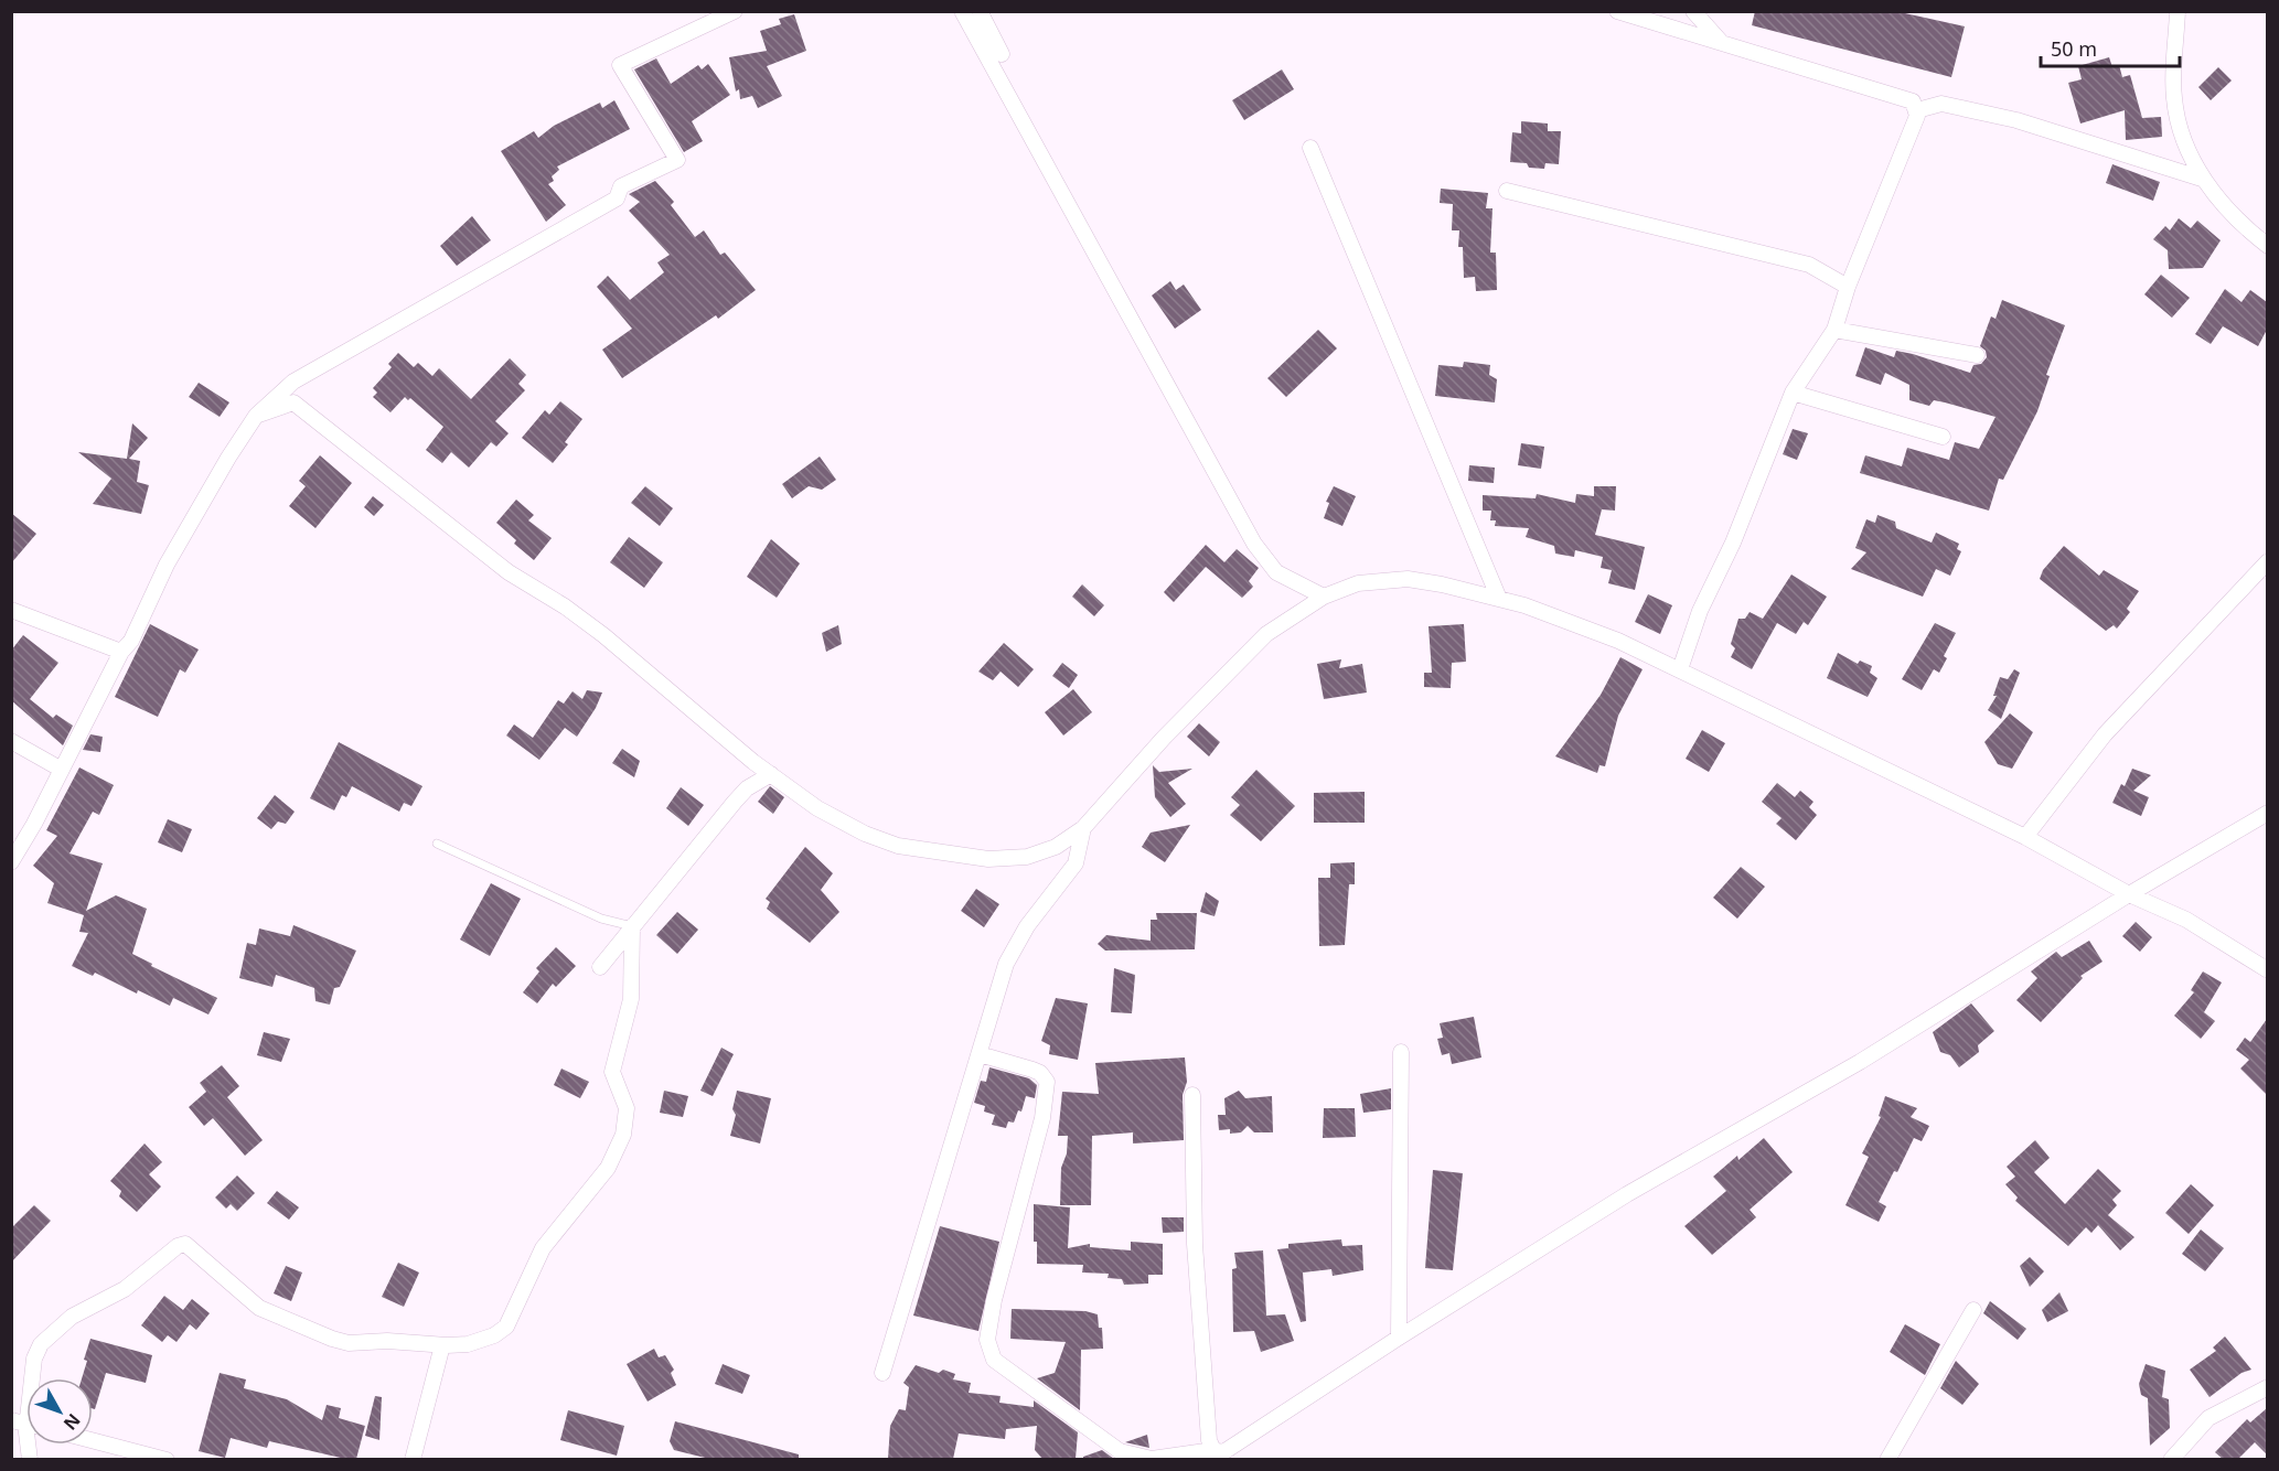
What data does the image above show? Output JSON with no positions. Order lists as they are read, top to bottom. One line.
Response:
{"scale_bar":"50 m","north":"bottom right"}
